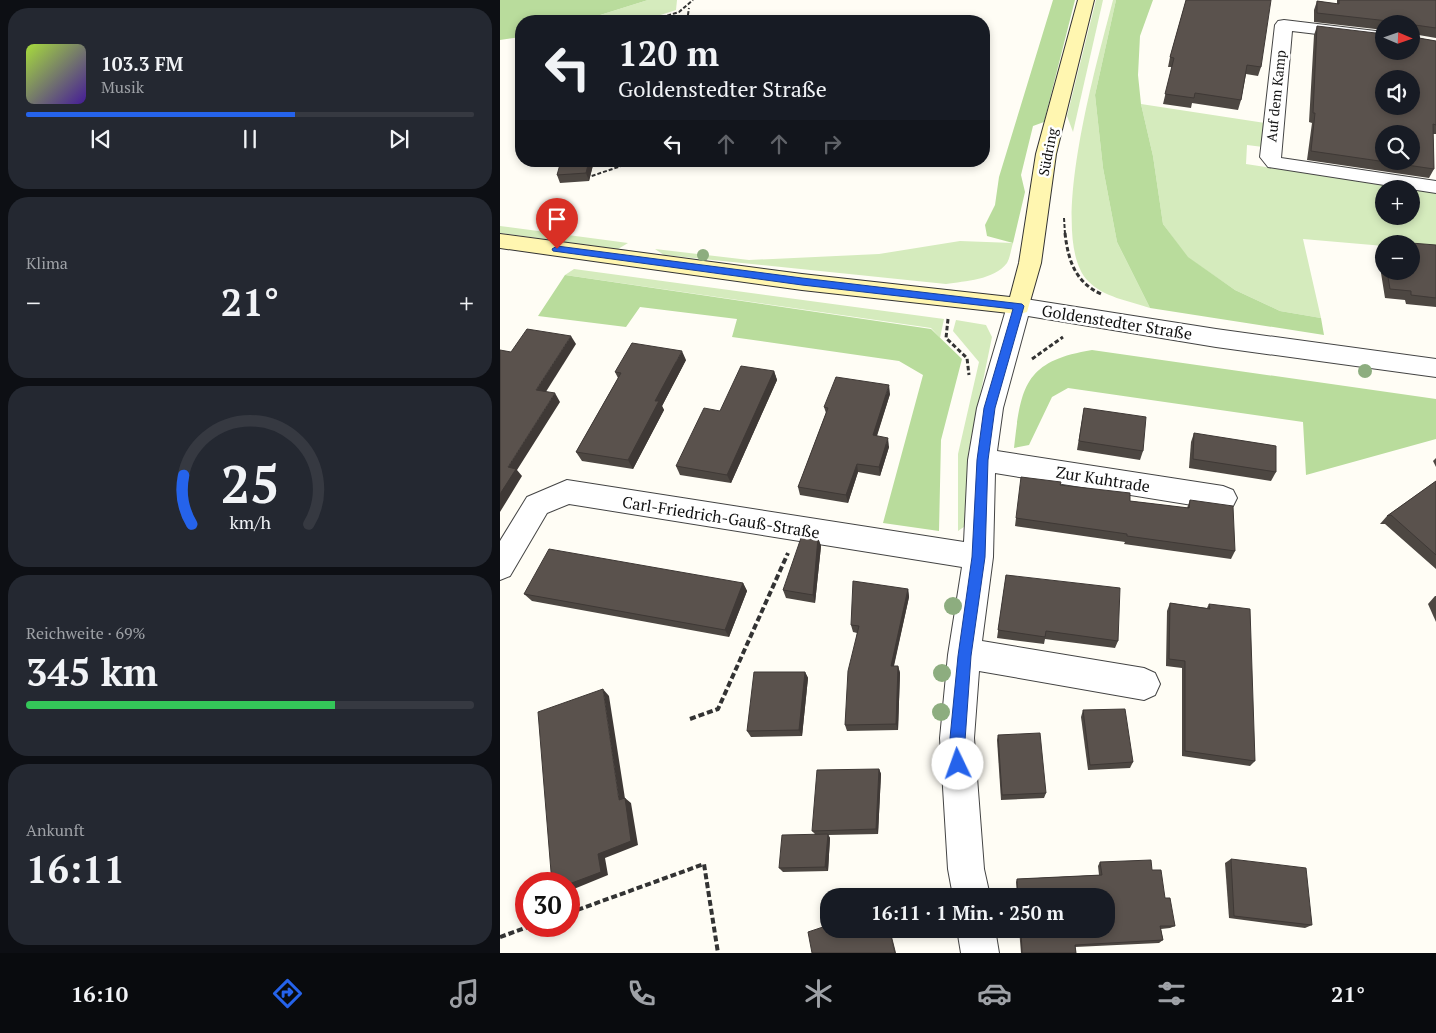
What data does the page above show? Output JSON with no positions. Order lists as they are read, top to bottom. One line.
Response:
{"streets":{"main road":["Südring","Goldenstedter Straße"],"street":["Auf dem Kamp","Zur Kuhtrade","Carl-Friedrich-Gauß-Straße"]},"crossings":[["Südring","Goldenstedter Straße"]],"north":"right","page":{"map_buttons":["+","−"],"turn":["120 m","Goldenstedter Straße"],"song":["103.3 FM","Musik"],"tile":["Klima",["Reichweite · 69%","345 km"],["Ankunft","16:11"]],"heat":["−","21°","+"],"limit":"30","trip":"16:11 · 1 Min. · 250 m","tabs":["16:10","21°"],"gauge":["25","km/h"]}}
